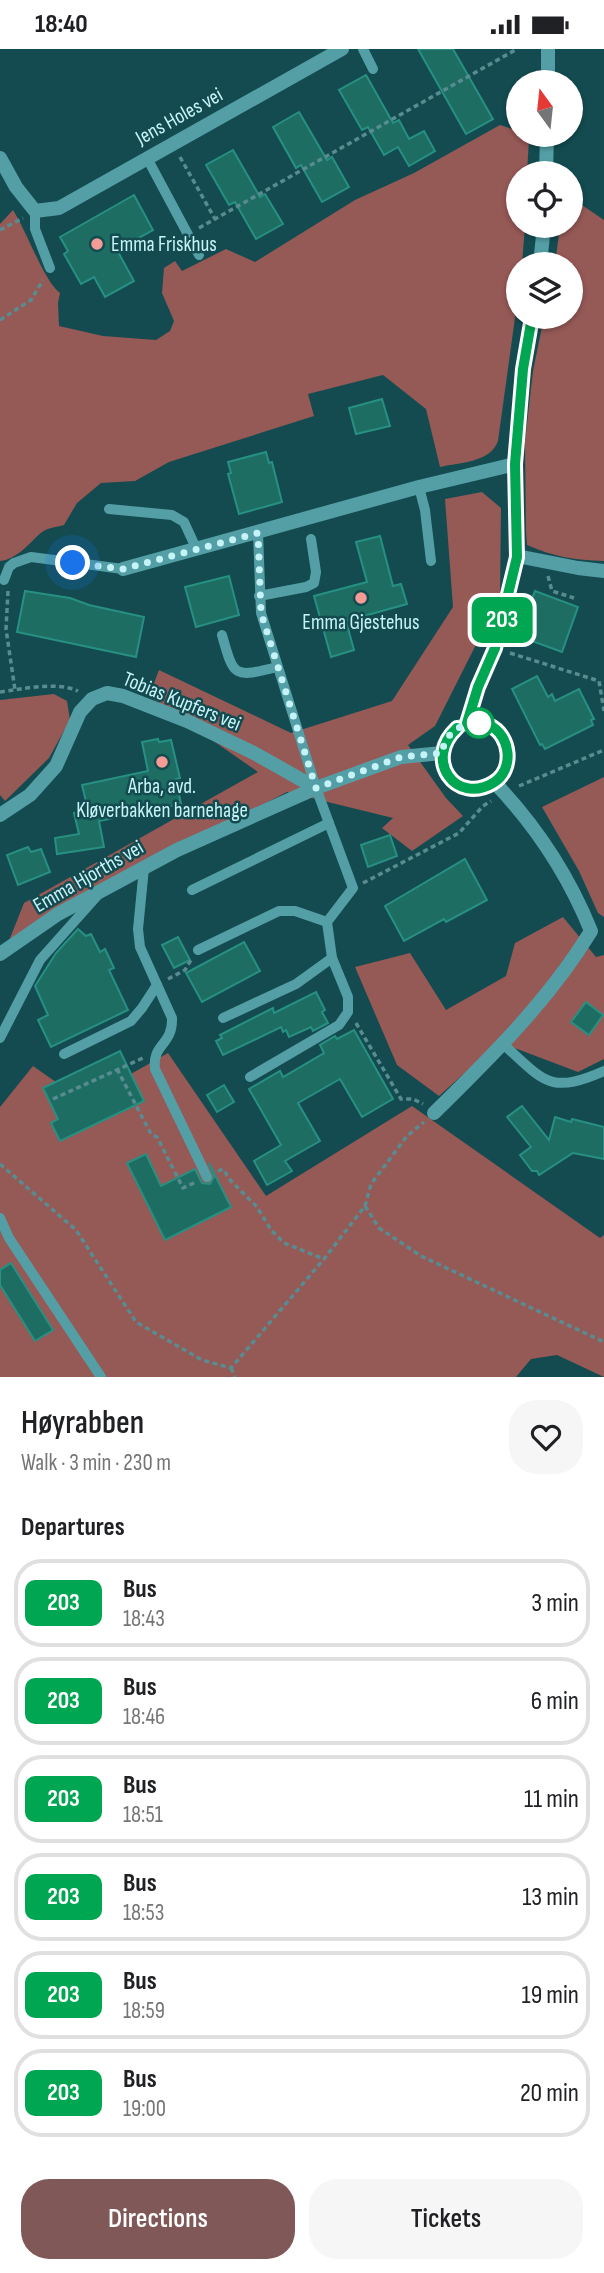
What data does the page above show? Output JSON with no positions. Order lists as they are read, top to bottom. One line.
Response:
{"streets":{"street":["Jens Holes vei","Tobias Kupfers vei","Emma Hjorths vei"]},"crossings":[["Tobias Kupfers vei","Emma Hjorths vei"]],"places":["Emma Friskhus","Emma Gjestehus","Arba, avd. Kløverbakken barnehage"],"lines":["bus line 203"],"north":"top","page":{"status":"18:40","on_map":"203","heading":[["Høyrabben","Walk · 3 min · 230 m"],"Departures"],"list":[{"mark":"203","name":"Bus","note":"18:43","value":"3 min"},{"mark":"203","name":"Bus","note":"18:46","value":"6 min"},{"mark":"203","name":"Bus","note":"18:51","value":"11 min"},{"mark":"203","name":"Bus","note":"18:53","value":"13 min"},{"mark":"203","name":"Bus","note":"18:59","value":"19 min"},{"mark":"203","name":"Bus","note":"19:00","value":"20 min"}],"buttons":["Directions","Tickets"]}}
